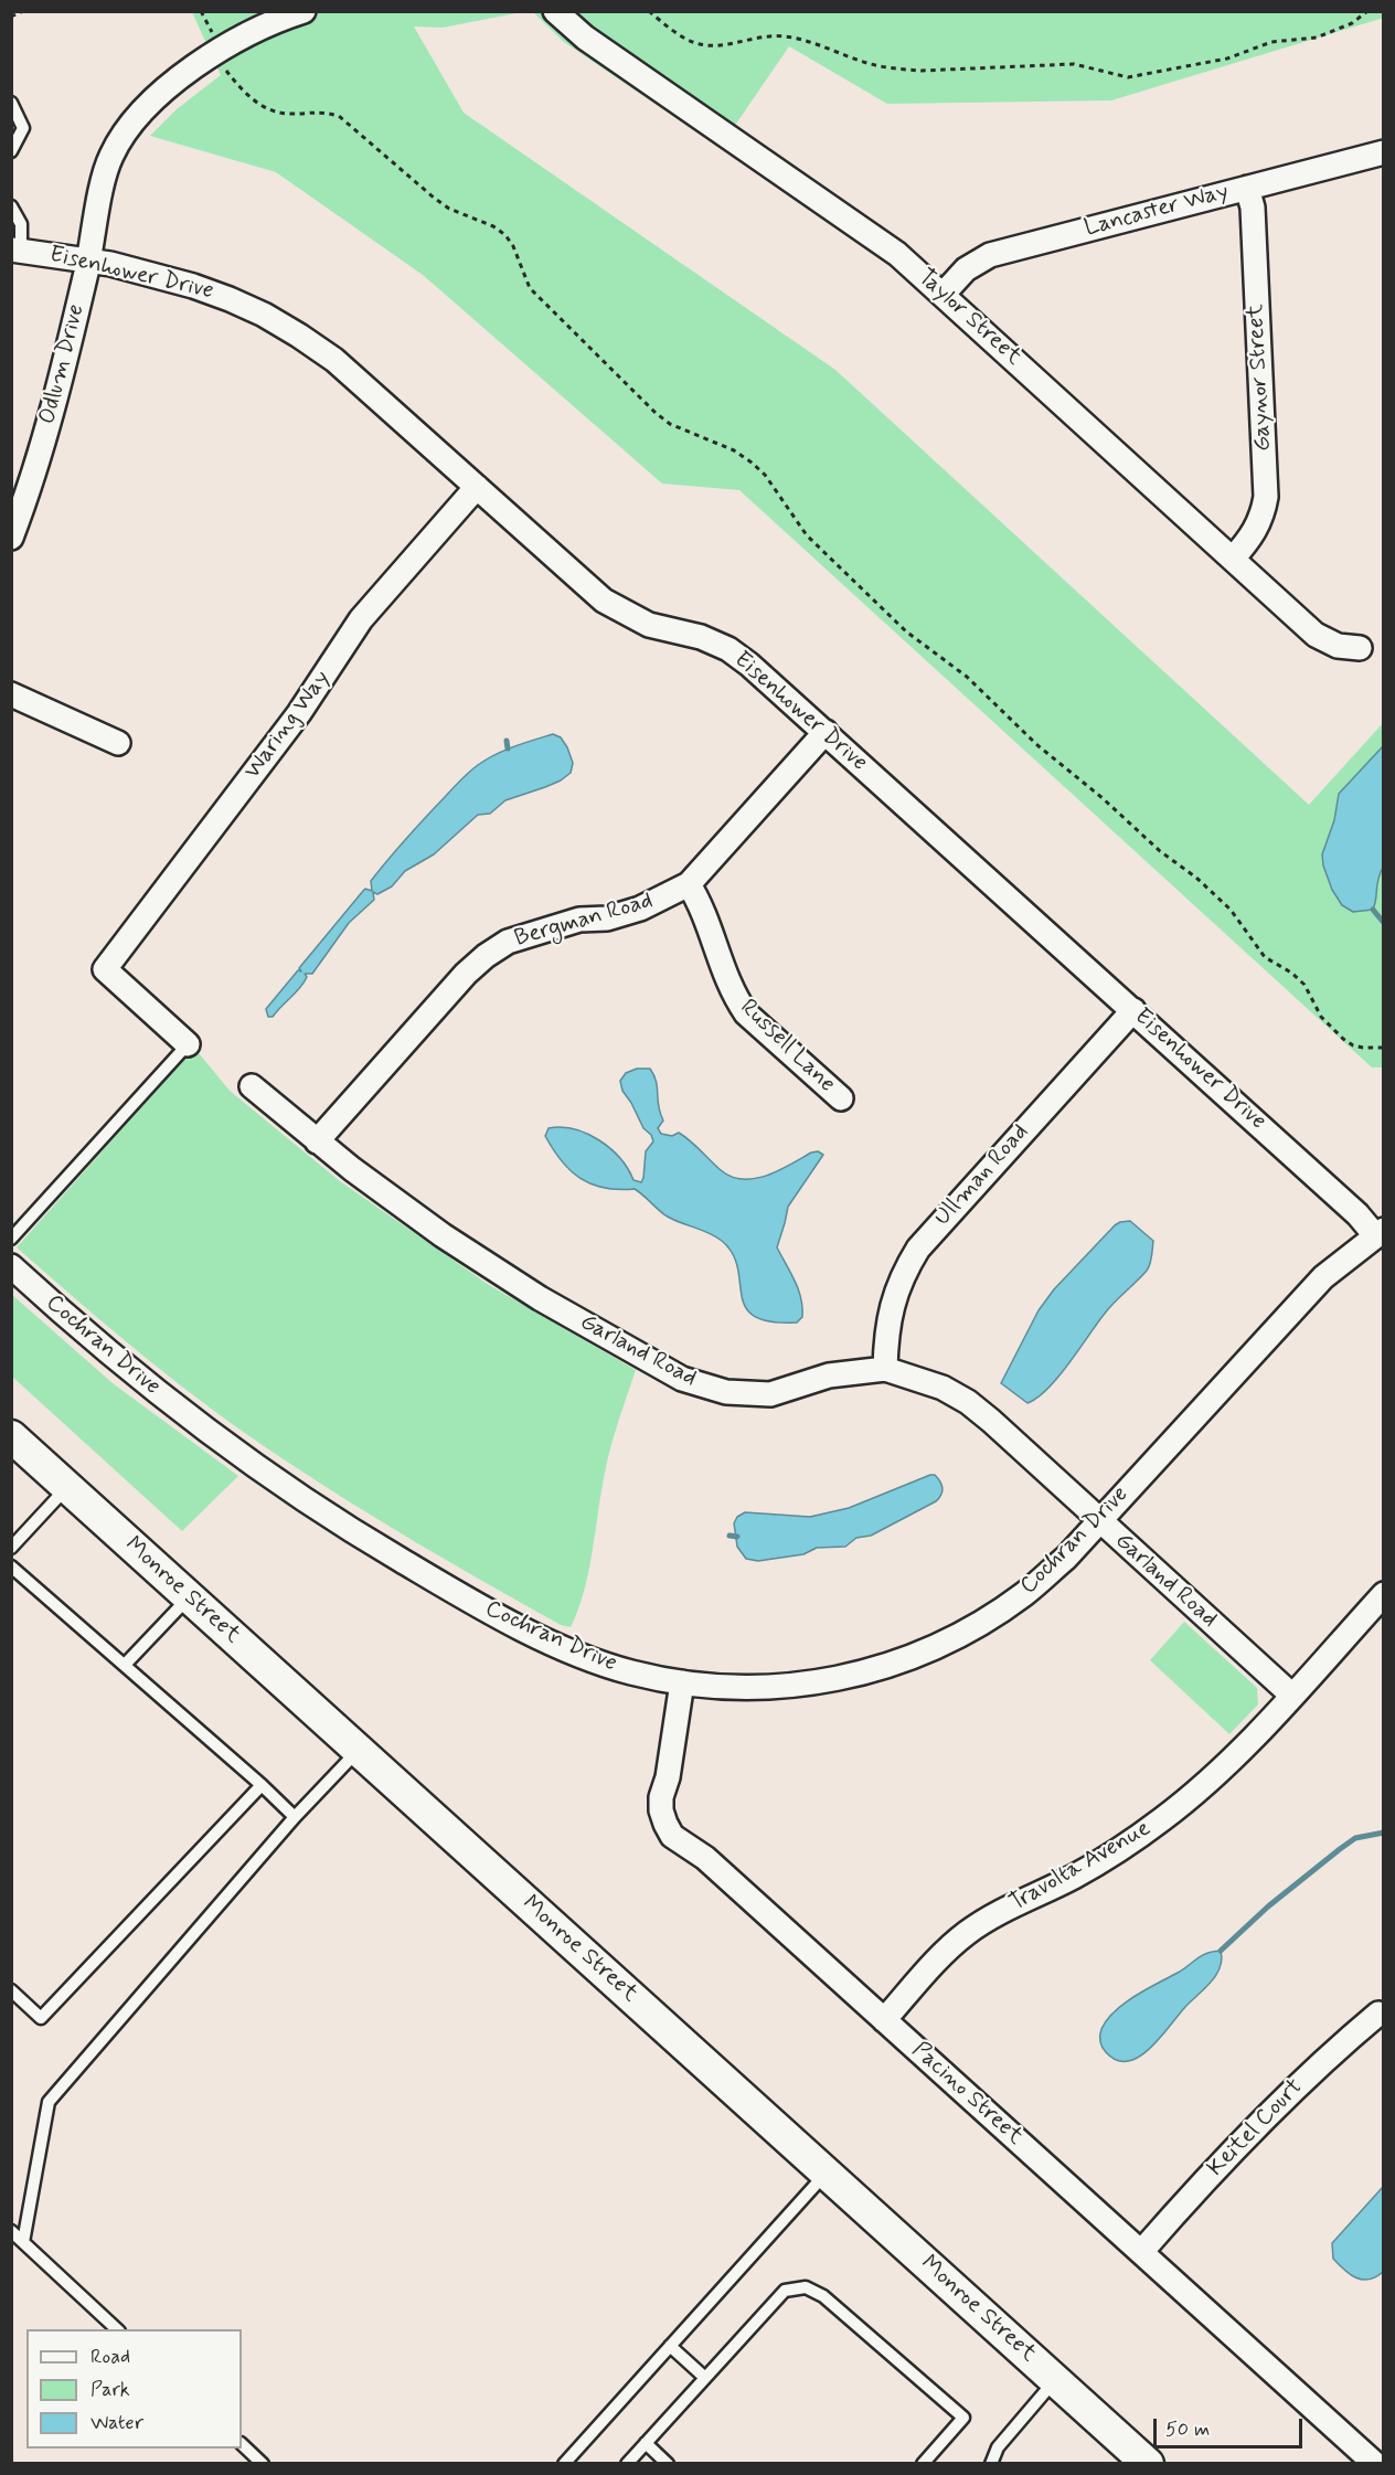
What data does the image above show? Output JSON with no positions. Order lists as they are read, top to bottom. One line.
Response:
{"streets":{"main road":["Monroe Street"],"street":["Lancaster Way","Eisenhower Drive","Taylor Street","Odlum Drive","Gaynor Street","Waring Way","Bergman Road","Russell Lane","Ullman Road","Cochran Drive","Garland Road","Travolta Avenue","Pacino Street","Keitel Court"]},"crossings":[["Lancaster Way","Taylor Street"],["Lancaster Way","Gaynor Street"],["Eisenhower Drive","Odlum Drive"],["Eisenhower Drive","Waring Way"],["Eisenhower Drive","Bergman Road"],["Eisenhower Drive","Ullman Road"],["Eisenhower Drive","Cochran Drive"],["Taylor Street","Gaynor Street"],["Bergman Road","Russell Lane"],["Bergman Road","Garland Road"],["Ullman Road","Garland Road"],["Cochran Drive","Garland Road"],["Cochran Drive","Pacino Street"],["Garland Road","Travolta Avenue"],["Travolta Avenue","Pacino Street"],["Pacino Street","Keitel Court"]],"legend":["Road","Park","Water"],"scale_bar":"50 m"}
